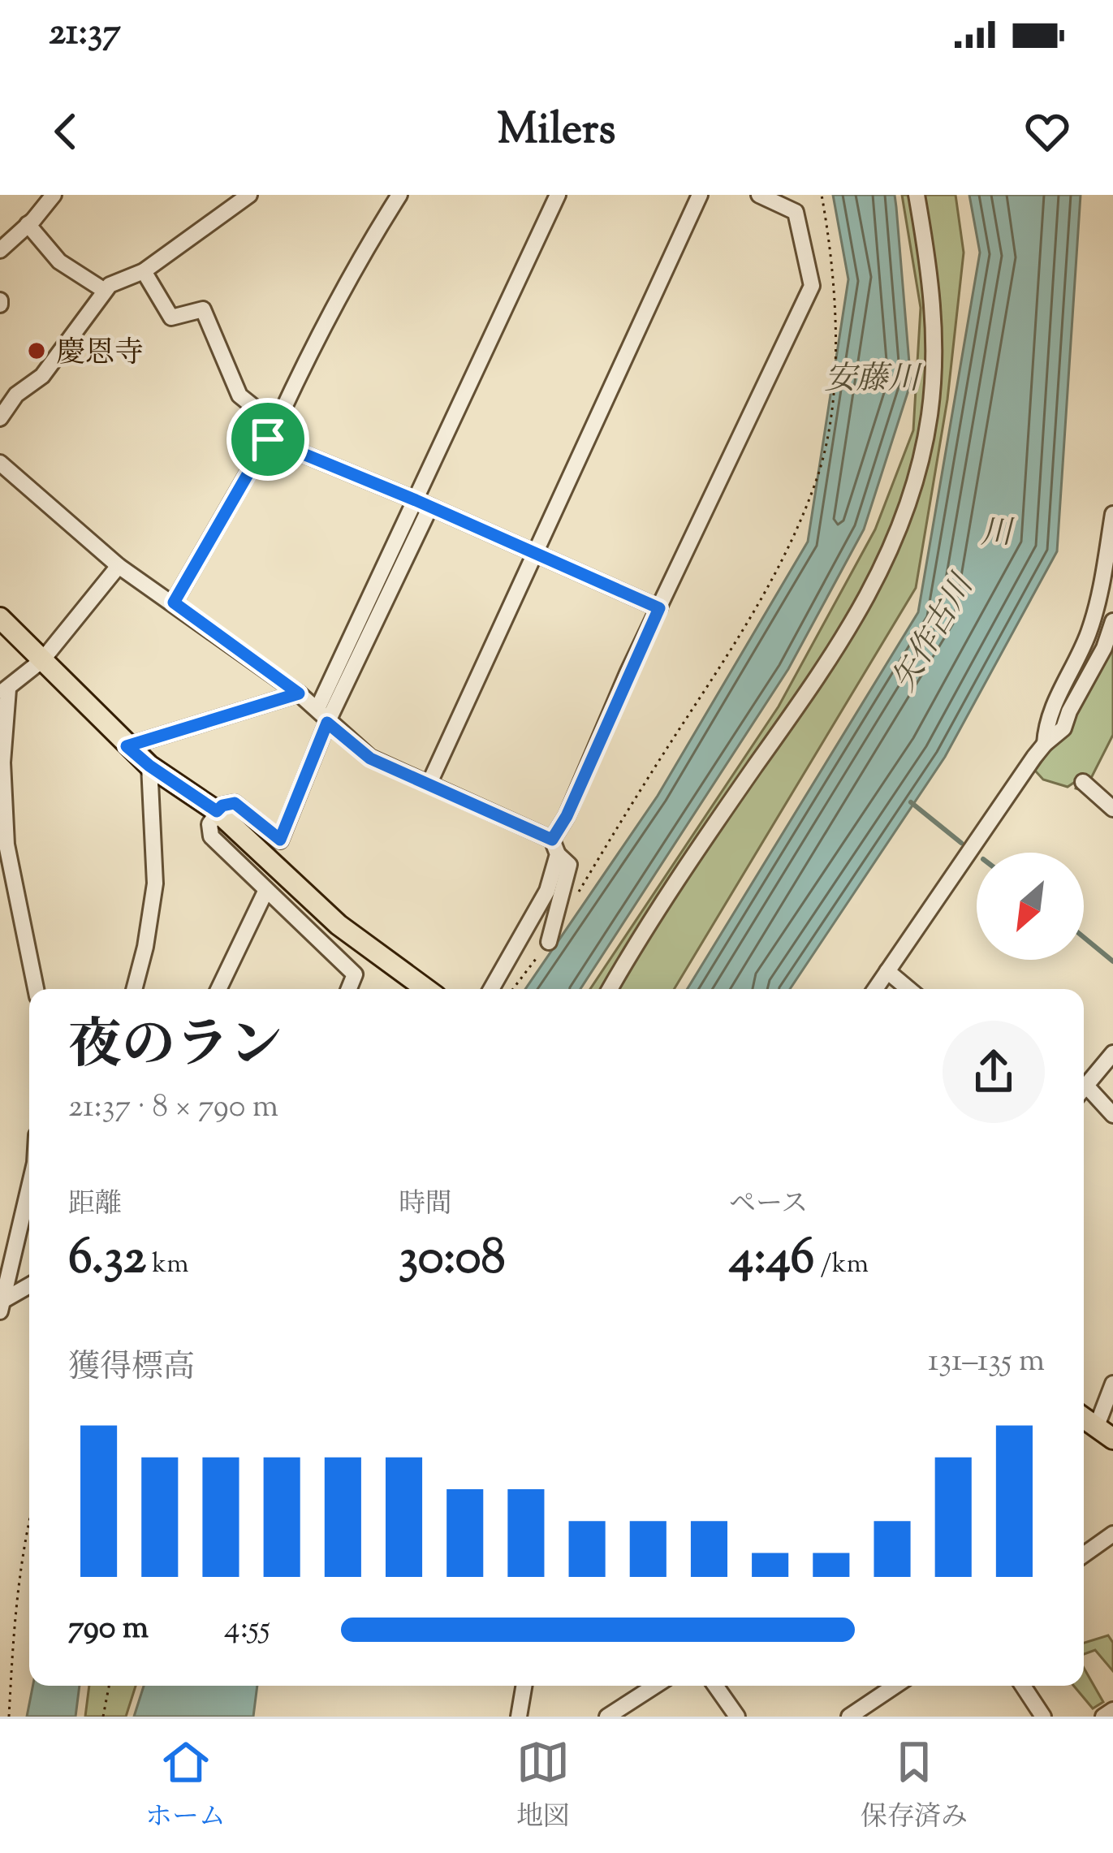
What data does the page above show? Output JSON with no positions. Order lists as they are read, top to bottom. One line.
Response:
{"water":["安藤川","川","矢作古川"],"places":["慶恩寺"],"north":"bottom left","page":{"status":"21:37","header":"Milers","heading":["夜のラン","21:37 · 8 × 790 m"],"stats":[["距離","6.32 km"],["時間","30:08"],["ペース","4:46 /km"]],"chart":["獲得標高","131–135 m"],"list":[{"name":"790 m","note":"4:55"}],"tabs":["ホーム","地図","保存済み"]}}
